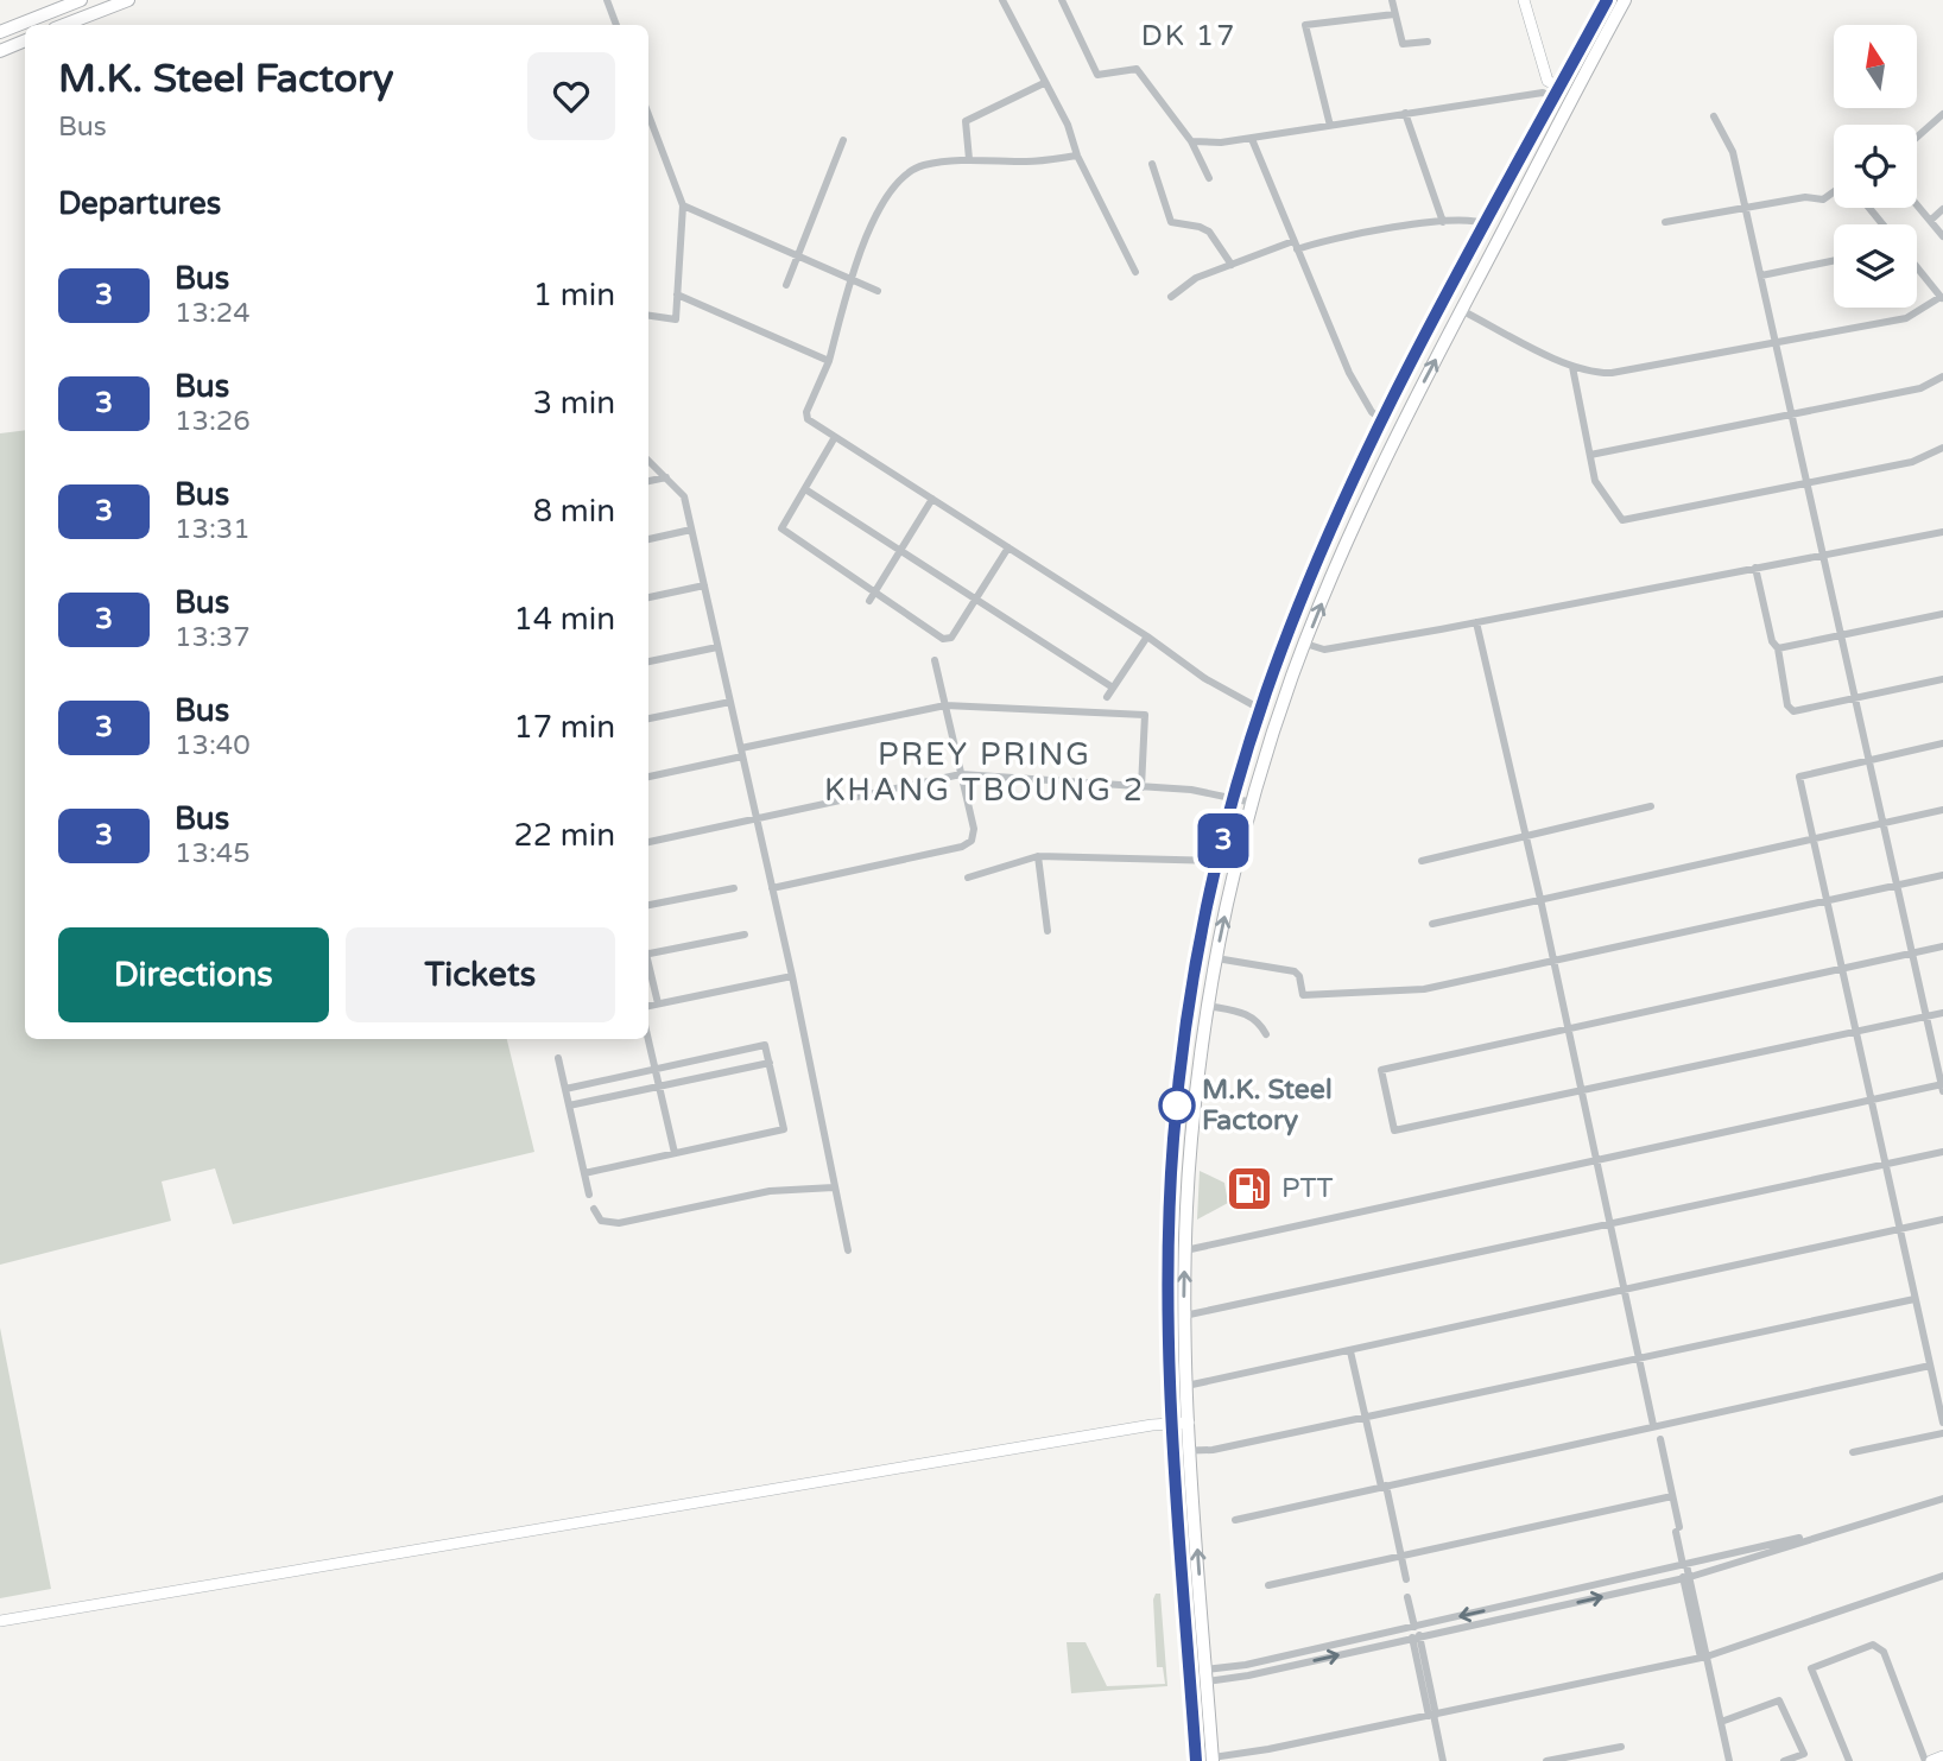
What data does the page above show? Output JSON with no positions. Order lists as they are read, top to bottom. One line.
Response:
{"districts":["DK 17","PREY PRING KHANG TBOUNG 2"],"places":{"other":["M.K. Steel Factory"],"fuel station":["PTT"]},"lines":["bus line 3"],"north":"top","page":{"on_map":"3","heading":[["M.K. Steel Factory","Bus"],"Departures"],"list":[{"mark":"3","name":"Bus","note":"13:24","value":"1 min"},{"mark":"3","name":"Bus","note":"13:26","value":"3 min"},{"mark":"3","name":"Bus","note":"13:31","value":"8 min"},{"mark":"3","name":"Bus","note":"13:37","value":"14 min"},{"mark":"3","name":"Bus","note":"13:40","value":"17 min"},{"mark":"3","name":"Bus","note":"13:45","value":"22 min"}],"buttons":["Directions","Tickets"]}}
